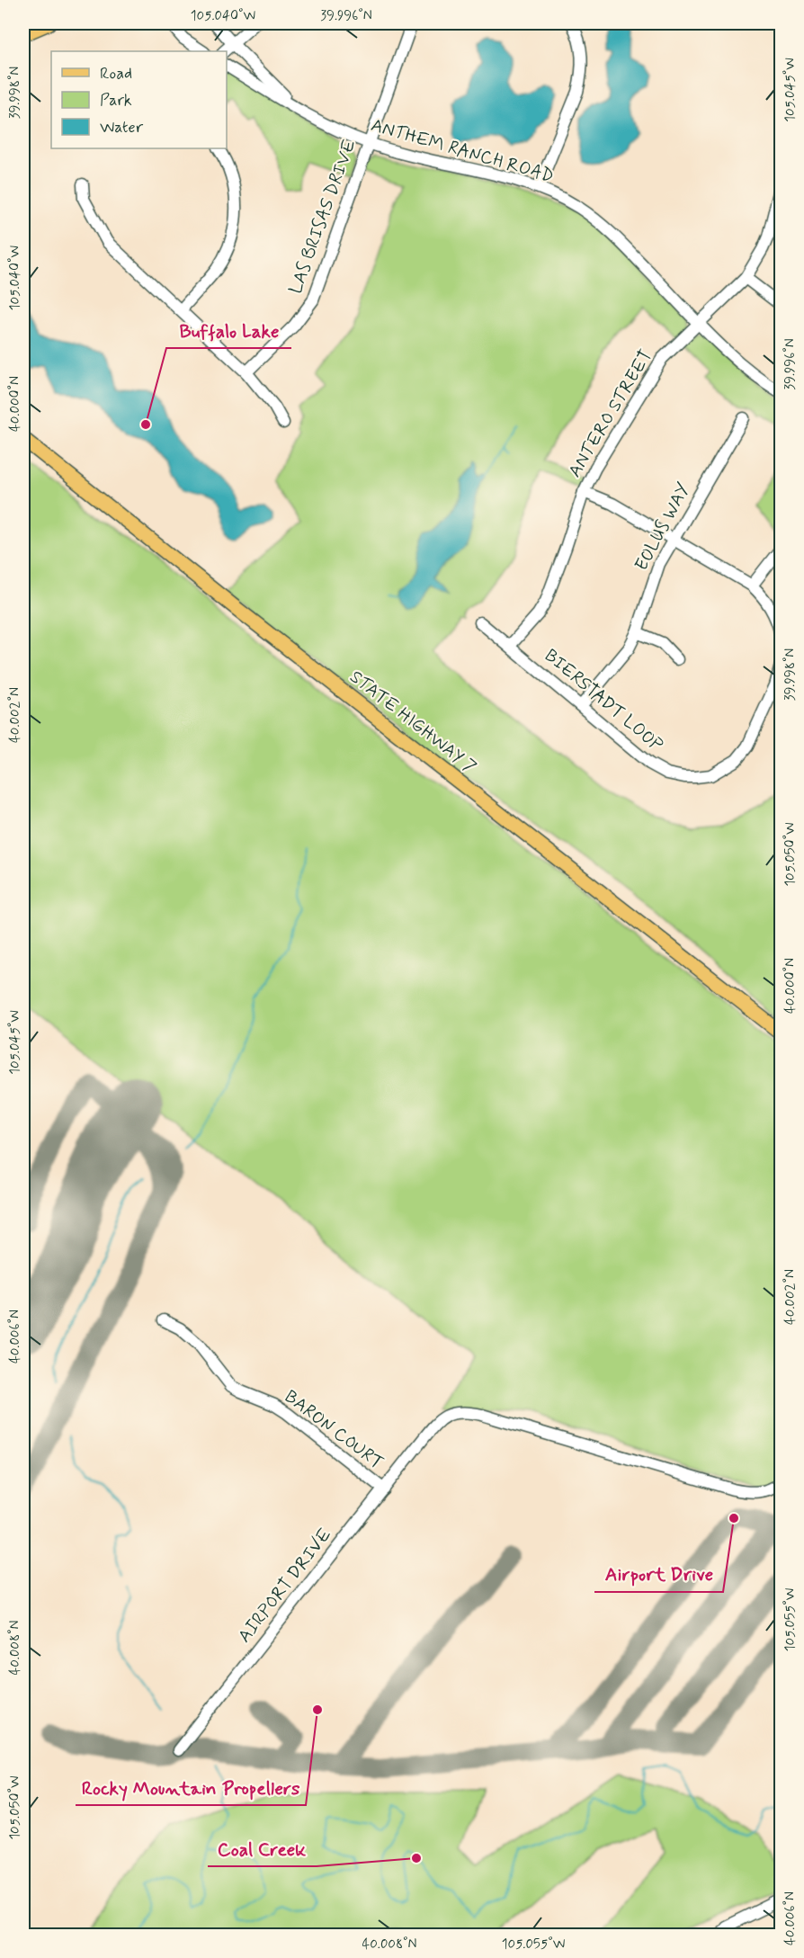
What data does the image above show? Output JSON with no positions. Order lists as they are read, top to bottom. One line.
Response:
{"streets":{"main road":["STATE HIGHWAY 7"],"street":["ANTHEM RANCH ROAD","LAS BRISAS DRIVE","ANTERO STREET","EOLUS WAY","BIERSTADT LOOP","BARON COURT","AIRPORT DRIVE"]},"crossings":[["ANTHEM RANCH ROAD","LAS BRISAS DRIVE"],["ANTHEM RANCH ROAD","ANTERO STREET"],["ANTERO STREET","BIERSTADT LOOP"],["EOLUS WAY","BIERSTADT LOOP"],["BARON COURT","AIRPORT DRIVE"]],"places":["Buffalo Lake","Airport Drive","Rocky Mountain Propellers","Coal Creek"],"legend":["Road","Park","Water"],"coordinates":["105.040°W","39.996°N","105.045°W","39.998°N","40.000°N","40.002°N","105.050°W","40.006°N","105.055°W","40.008°N"]}
